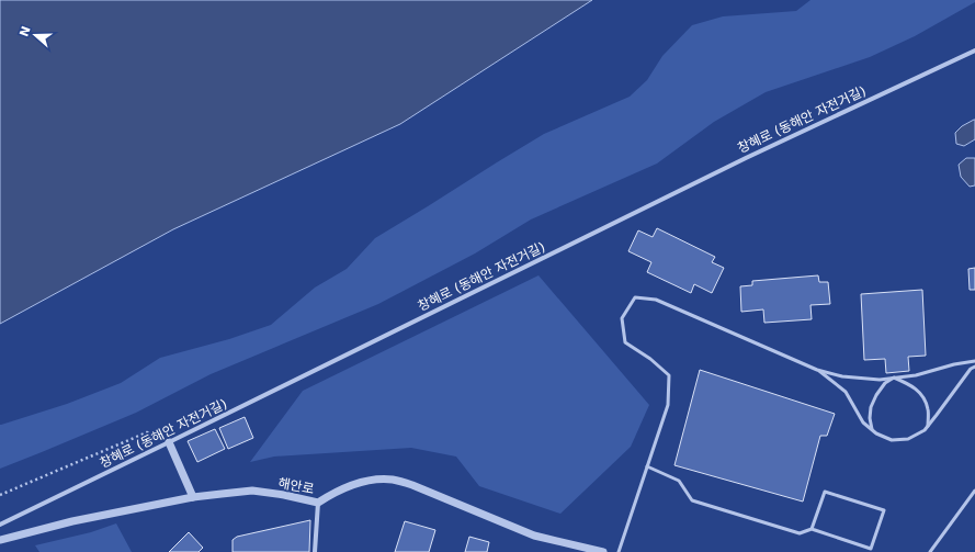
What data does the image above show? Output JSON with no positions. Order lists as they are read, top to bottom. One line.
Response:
{"streets":{"street":["창혜로 (동해안 자전거길)","해안로"]},"north":"left"}
